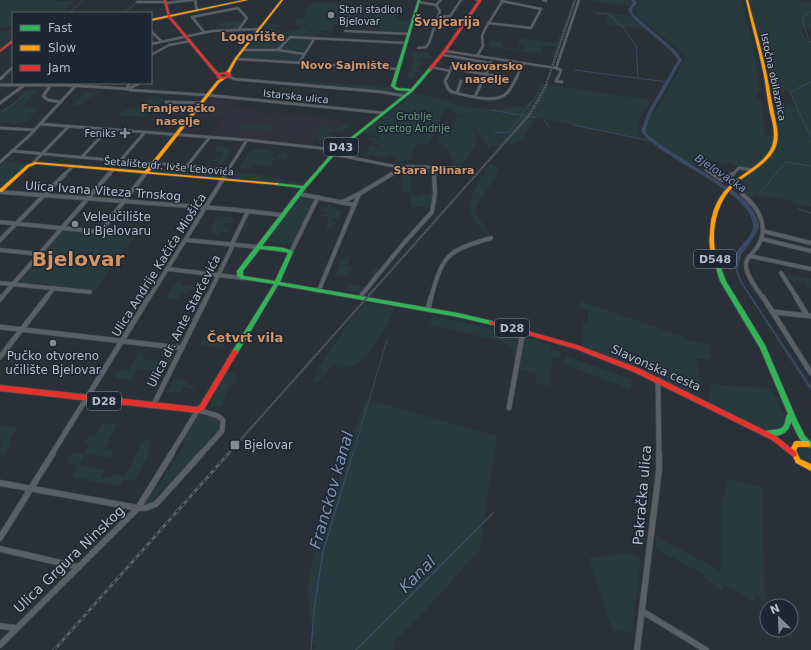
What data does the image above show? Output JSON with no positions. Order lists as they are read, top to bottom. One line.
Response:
{"streets":{"main road":["Istočna obilaznica","D43","Šetalište dr. Ivše Lebovića","D548","D28","Slavonska cesta"],"street":["Istarska ulica","Ulica Ivana Viteza Trnskog","Ulica Andrije Kačića Miošića","Ulica dr. Ante Starčevića","Pakračka ulica","Ulica Grgura Ninskog"]},"crossings":[["Istočna obilaznica","D28"],["Istočna obilaznica","Slavonska cesta"],["Istarska ulica","D43"],["D43","Šetalište dr. Ivše Lebovića"],["Šetalište dr. Ivše Lebovića","Ulica Andrije Kačića Miošića"],["Ulica Ivana Viteza Trnskog","Ulica Andrije Kačića Miošića"],["Ulica Ivana Viteza Trnskog","Ulica dr. Ante Starčevića"],["Ulica Andrije Kačića Miošića","D28"],["Ulica dr. Ante Starčevića","D28"],["D28","Slavonska cesta"],["D28","Ulica Grgura Ninskog"],["Slavonska cesta","Pakračka ulica"]],"districts":["Švajcarija","Logorište","Novo Sajmište","Vukovarsko naselje","Franjevačko naselje","Stara Plinara","Bjelovar","Četvrt vila"],"water":["Bjelovacka","Franckov kanal","Kanal"],"parks":["Groblje svetog Andrije"],"places":{"other":["Stari stadion Bjelovar","Veleučilište u Bjelovaru","Pučko otvoreno učilište Bjelovar"],"health":["Feniks"],"transit":["Bjelovar"]},"legend":["Fast","Slow","Jam"],"north":"top left"}
